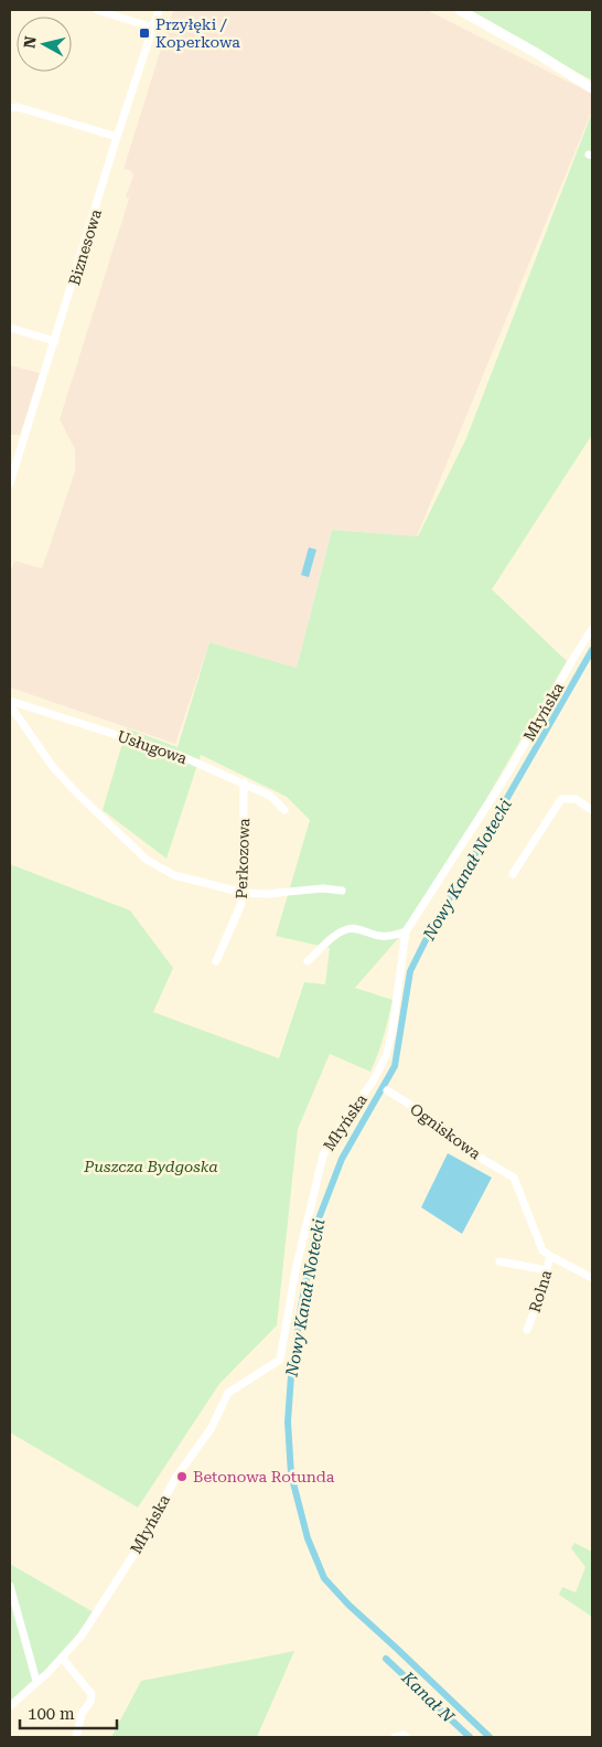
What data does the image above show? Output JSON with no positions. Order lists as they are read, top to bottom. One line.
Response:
{"streets":{"street":["Biznesowa","Młyńska","Usługowa","Perkozowa","Ogniskowa","Rolna"]},"crossings":[["Usługowa","Perkozowa"],["Ogniskowa","Rolna"]],"water":["Nowy Kanał Notecki","Kanał N"],"parks":["Puszcza Bydgoska"],"places":{"transit":["Przyłęki / Koperkowa"],"other":["Betonowa Rotunda"]},"scale_bar":"100 m","north":"left"}
